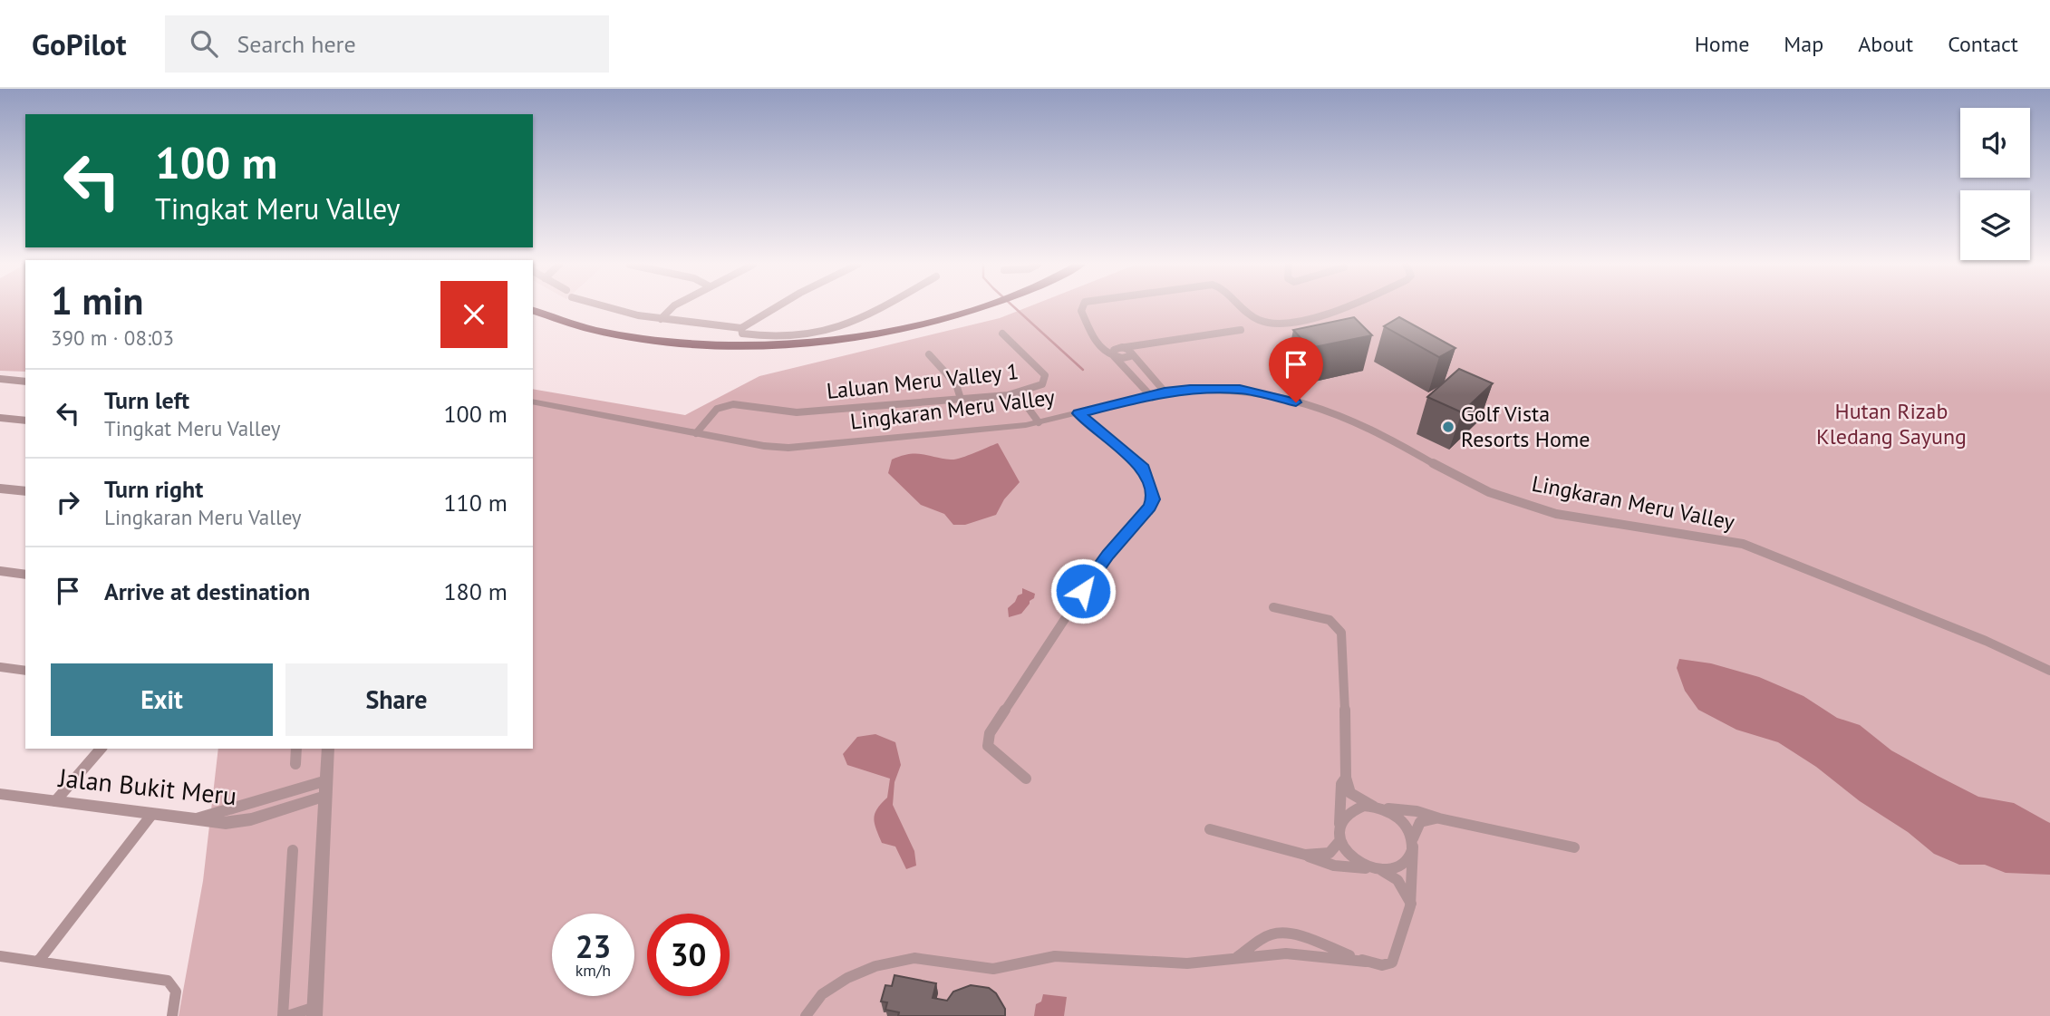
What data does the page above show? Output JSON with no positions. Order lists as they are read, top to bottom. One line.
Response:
{"streets":{"street":["Laluan Meru Valley 1","Lingkaran Meru Valley","Jalan Bukit Meru"]},"crossings":[["Laluan Meru Valley 1","Lingkaran Meru Valley"]],"parks":["Hutan Rizab Kledang Sayung"],"places":["Golf Vista Resorts Home"],"page":{"header":"GoPilot","search":"Search here","nav":["Home","Map","About","Contact"],"turn":["100 m","Tingkat Meru Valley"],"heading":["1 min","390 m · 08:03"],"list":[{"name":"Turn left","note":"Tingkat Meru Valley","value":"100 m"},{"name":"Turn right","note":"Lingkaran Meru Valley","value":"110 m"},{"name":"Arrive at destination","value":"180 m"}],"buttons":["Exit","Share"],"speed":"23 km/h","limit":"30"}}
